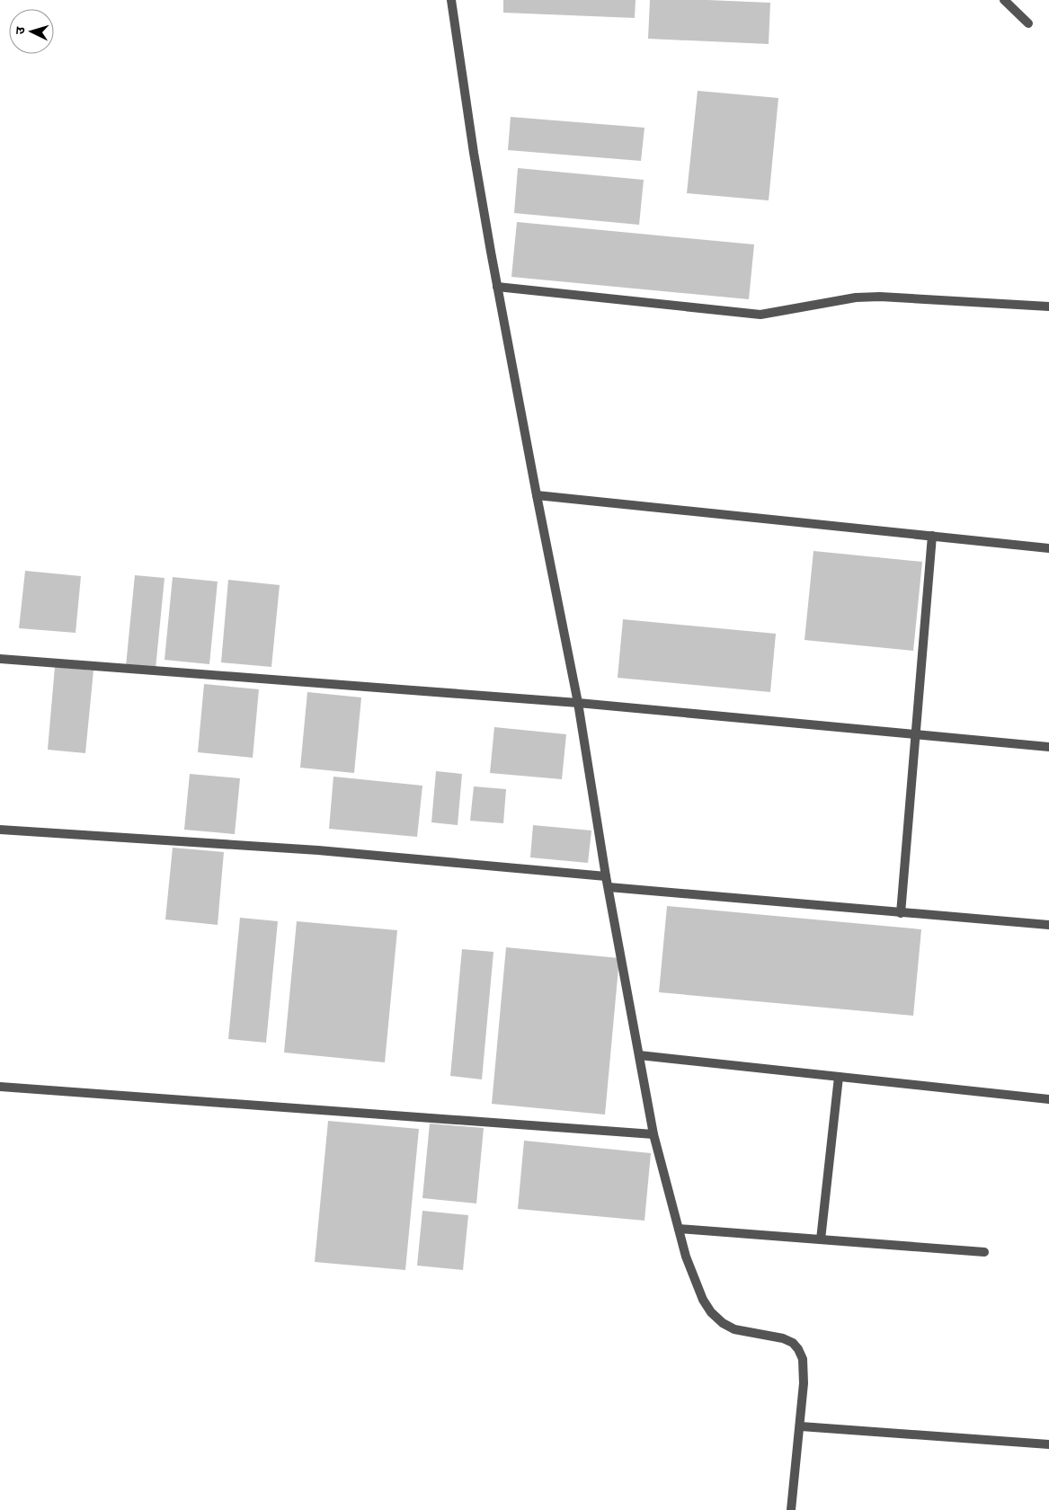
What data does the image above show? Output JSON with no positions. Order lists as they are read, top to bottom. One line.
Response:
{"north":"left"}
